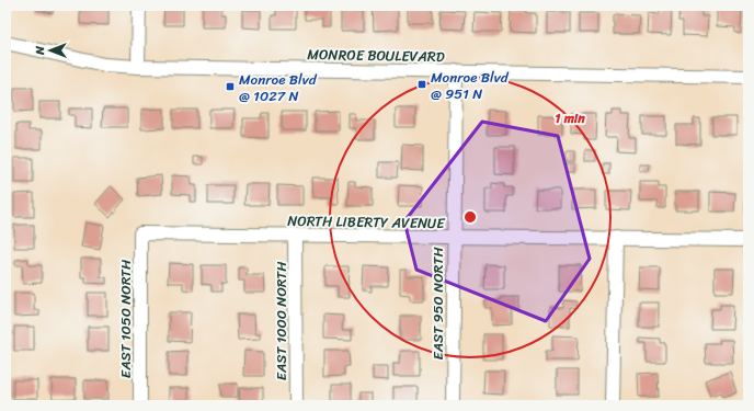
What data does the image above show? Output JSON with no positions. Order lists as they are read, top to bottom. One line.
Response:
{"streets":{"street":["MONROE BOULEVARD","NORTH LIBERTY AVENUE","EAST 950 NORTH","EAST 1050 NORTH","EAST 1000 NORTH"]},"crossings":[["MONROE BOULEVARD","EAST 950 NORTH"],["NORTH LIBERTY AVENUE","EAST 950 NORTH"],["NORTH LIBERTY AVENUE","EAST 1050 NORTH"],["NORTH LIBERTY AVENUE","EAST 1000 NORTH"]],"places":{"transit":["Monroe Blvd @ 951 N","Monroe Blvd @ 1027 N"]},"north":"left","rings":["1 min"]}
